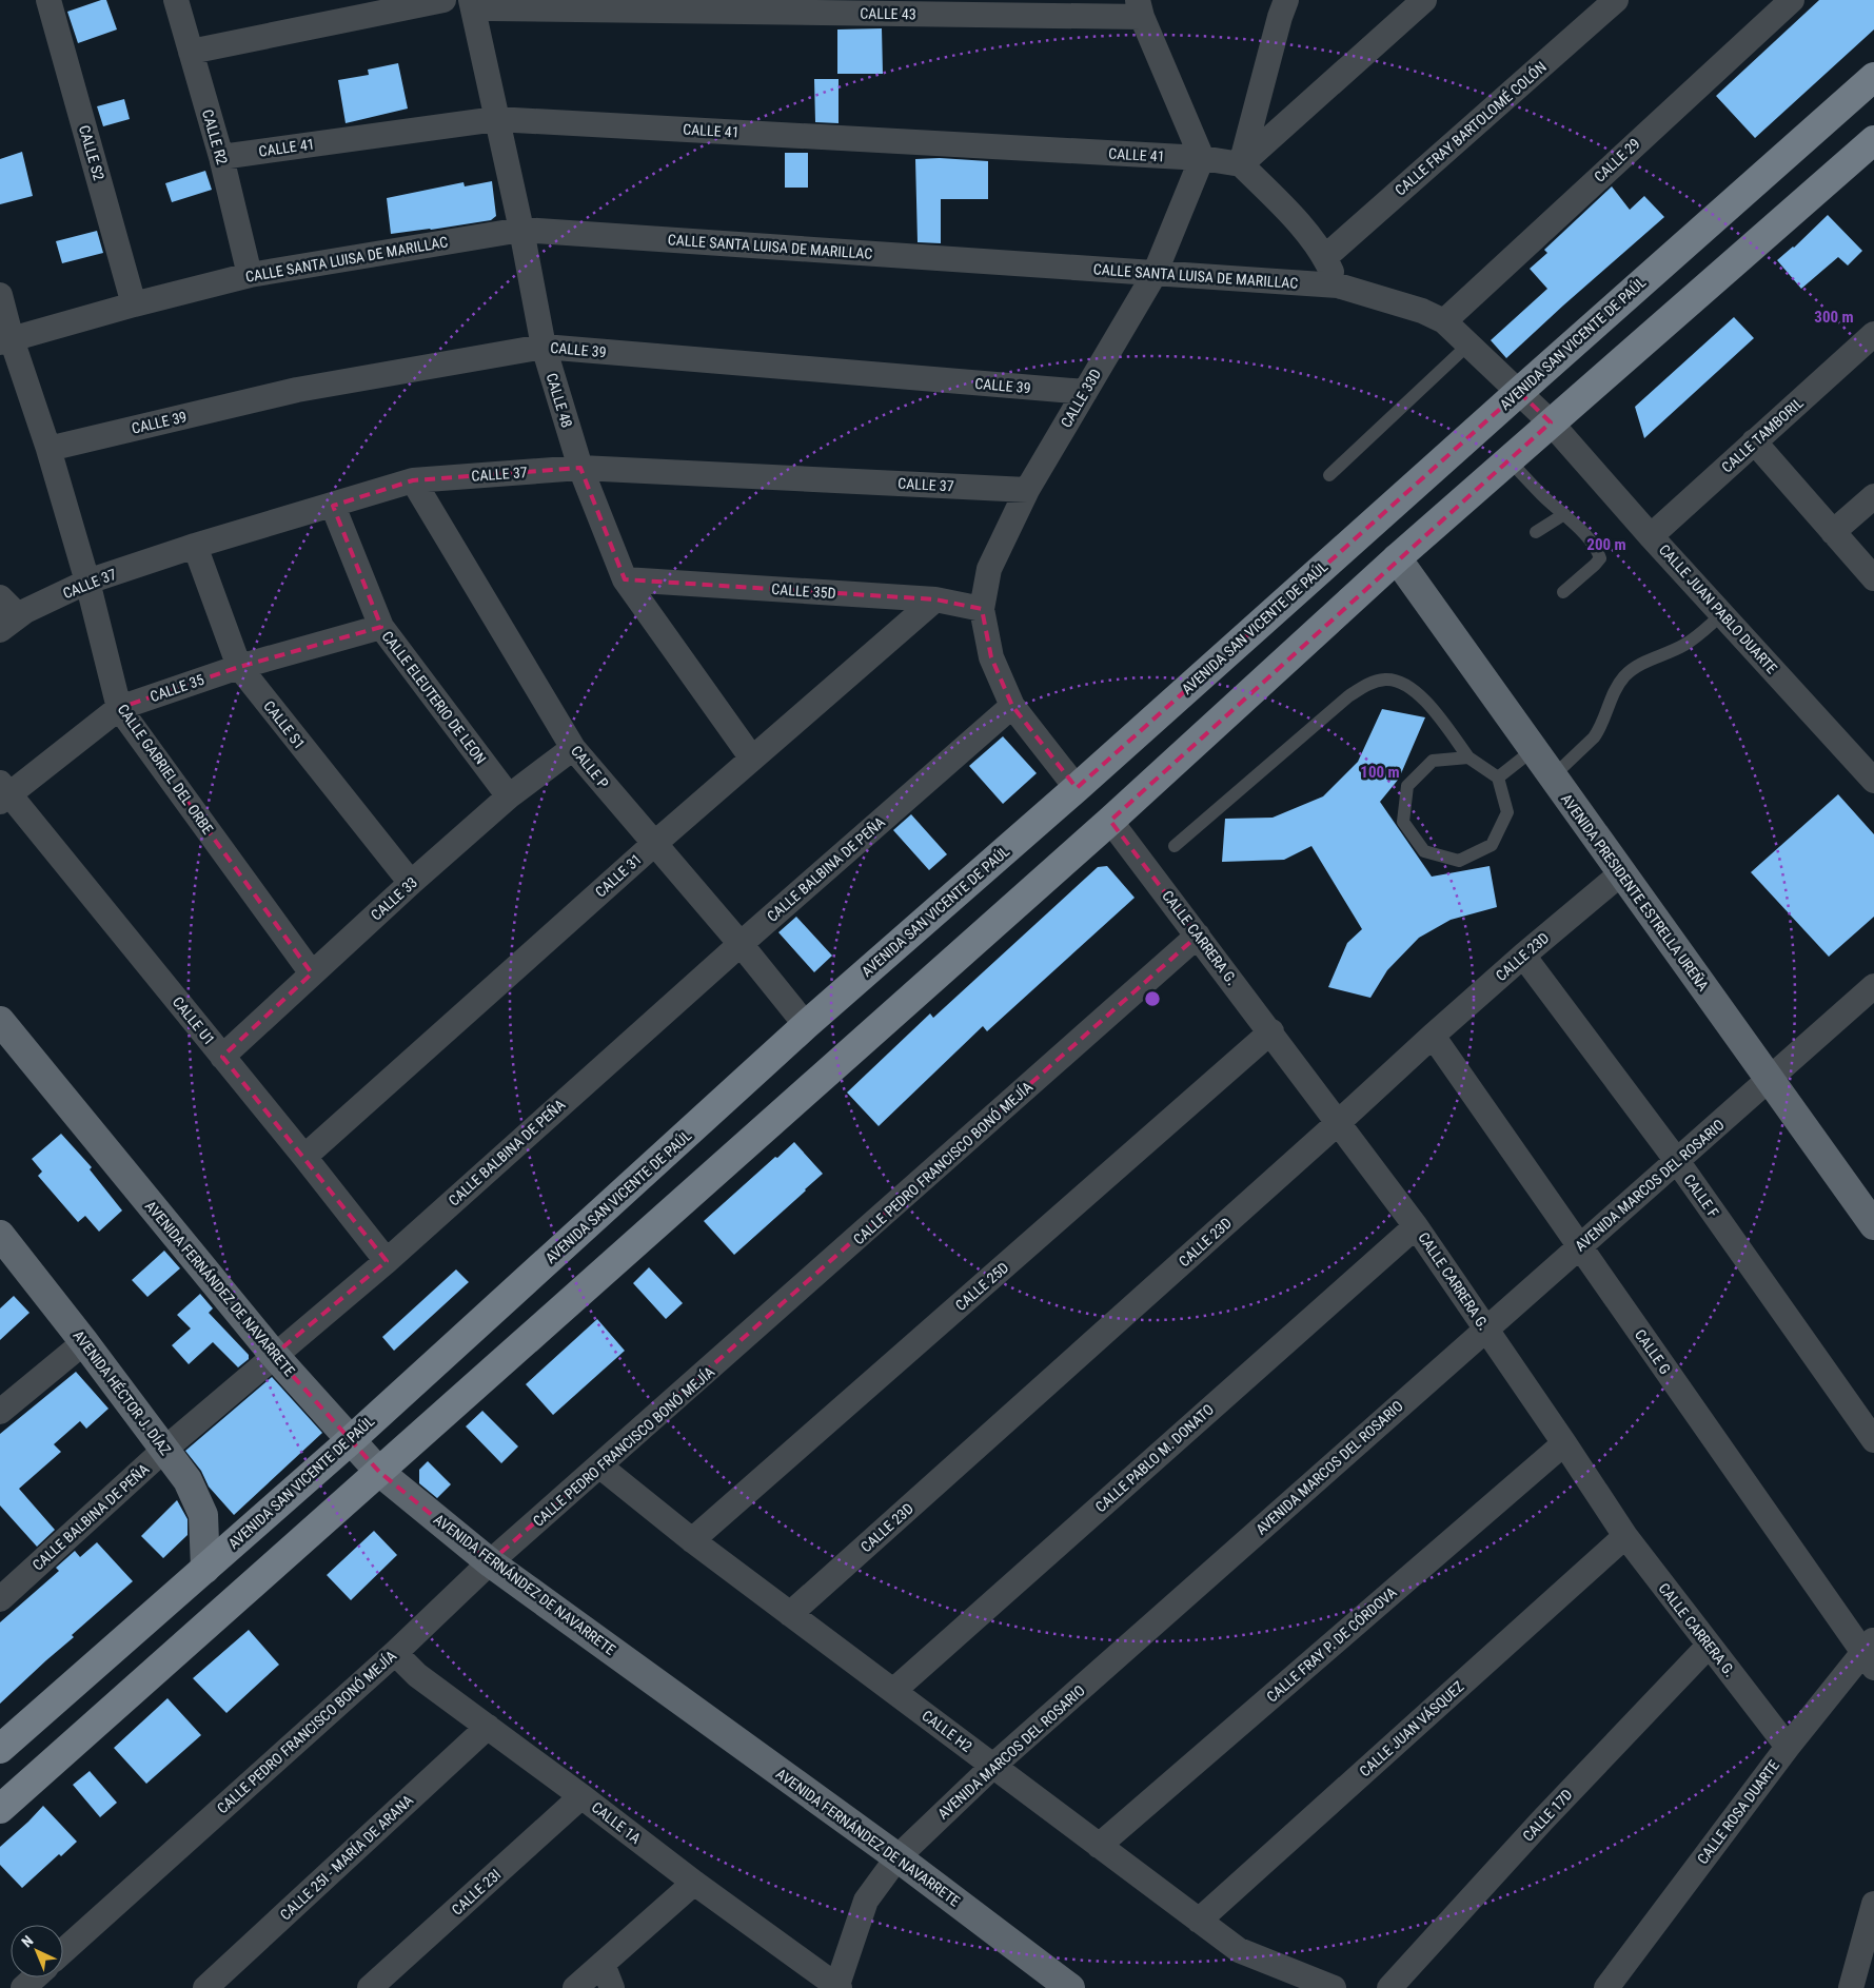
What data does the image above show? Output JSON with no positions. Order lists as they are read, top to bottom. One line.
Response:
{"streets":{"main road":["AVENIDA SAN VICENTE DE PAÚL","AVENIDA PRESIDENTE ESTRELLA UREÑA","AVENIDA FERNÁNDEZ DE NAVARRETE","AVENIDA HÉCTOR J. DÍAZ"],"street":["CALLE 43","CALLE FRAY BARTOLOMÉ COLÓN","CALLE 41","CALLE R2","CALLE S2","CALLE 29","CALLE SANTA LUISA DE MARILLAC","CALLE 39","CALLE 33D","CALLE 48","CALLE TAMBORIL","CALLE 37","CALLE 35D","CALLE JUAN PABLO DUARTE","CALLE 35","CALLE ELEUTERIO DE LEON","CALLE S1","CALLE P","CALLE GABRIEL DEL ORBE","CALLE BALBINA DE PEÑA","CALLE 31","CALLE 33","CALLE CARRERA G.","CALLE 23D","CALLE U1","CALLE PEDRO FRANCISCO BONÓ MEJÍA","AVENIDA MARCOS DEL ROSARIO","CALLE F","CALLE 25D","CALLE G","CALLE PABLO M. DONATO","CALLE FRAY P. DE CÓRDOVA","CALLE JUAN VÁSQUEZ","CALLE H2","CALLE ROSA DUARTE","CALLE 17D","CALLE 1A","CALLE 25I - MARÍA DE ARANA","CALLE 23I"]},"crossings":[["CALLE 41","CALLE R2"],["CALLE 41","CALLE 33D"],["CALLE 41","CALLE 48"],["CALLE R2","CALLE SANTA LUISA DE MARILLAC"],["CALLE S2","CALLE SANTA LUISA DE MARILLAC"],["CALLE 29","CALLE SANTA LUISA DE MARILLAC"],["CALLE SANTA LUISA DE MARILLAC","AVENIDA SAN VICENTE DE PAÚL"],["CALLE SANTA LUISA DE MARILLAC","CALLE 33D"],["CALLE SANTA LUISA DE MARILLAC","CALLE 48"],["CALLE SANTA LUISA DE MARILLAC","CALLE JUAN PABLO DUARTE"],["CALLE SANTA LUISA DE MARILLAC","CALLE GABRIEL DEL ORBE"],["AVENIDA SAN VICENTE DE PAÚL","CALLE 33D"],["AVENIDA SAN VICENTE DE PAÚL","CALLE JUAN PABLO DUARTE"],["AVENIDA SAN VICENTE DE PAÚL","CALLE P"],["AVENIDA SAN VICENTE DE PAÚL","AVENIDA FERNÁNDEZ DE NAVARRETE"],["AVENIDA SAN VICENTE DE PAÚL","AVENIDA HÉCTOR J. DÍAZ"],["CALLE 39","CALLE 33D"],["CALLE 39","CALLE 48"],["CALLE 39","CALLE GABRIEL DEL ORBE"],["CALLE 33D","CALLE 37"],["CALLE 33D","CALLE 35D"],["CALLE 33D","CALLE BALBINA DE PEÑA"],["CALLE 48","CALLE 37"],["CALLE 48","CALLE 35D"],["CALLE 48","CALLE 31"],["CALLE TAMBORIL","CALLE JUAN PABLO DUARTE"],["CALLE 37","CALLE ELEUTERIO DE LEON"],["CALLE 37","CALLE S1"],["CALLE 37","CALLE P"],["CALLE 37","CALLE GABRIEL DEL ORBE"],["CALLE 35D","CALLE 31"],["CALLE 35","CALLE ELEUTERIO DE LEON"],["CALLE 35","CALLE S1"],["CALLE 35","CALLE GABRIEL DEL ORBE"],["CALLE 35","CALLE U1"],["CALLE ELEUTERIO DE LEON","CALLE 33"],["CALLE S1","CALLE 33"],["CALLE P","CALLE BALBINA DE PEÑA"],["CALLE P","CALLE 31"],["CALLE P","CALLE 33"],["CALLE GABRIEL DEL ORBE","CALLE 33"],["CALLE BALBINA DE PEÑA","CALLE U1"],["CALLE BALBINA DE PEÑA","AVENIDA FERNÁNDEZ DE NAVARRETE"],["CALLE BALBINA DE PEÑA","AVENIDA HÉCTOR J. DÍAZ"],["CALLE 31","CALLE U1"],["AVENIDA PRESIDENTE ESTRELLA UREÑA","CALLE 23D"],["AVENIDA PRESIDENTE ESTRELLA UREÑA","AVENIDA MARCOS DEL ROSARIO"],["CALLE 33","CALLE U1"],["CALLE CARRERA G.","CALLE 23D"],["CALLE CARRERA G.","CALLE PEDRO FRANCISCO BONÓ MEJÍA"],["CALLE CARRERA G.","AVENIDA MARCOS DEL ROSARIO"],["CALLE CARRERA G.","CALLE 25D"],["CALLE CARRERA G.","CALLE PABLO M. DONATO"],["CALLE CARRERA G.","CALLE FRAY P. DE CÓRDOVA"],["CALLE CARRERA G.","CALLE JUAN VÁSQUEZ"],["CALLE CARRERA G.","CALLE ROSA DUARTE"],["CALLE CARRERA G.","CALLE 17D"],["CALLE 23D","CALLE F"],["CALLE 23D","CALLE G"],["CALLE 23D","CALLE H2"],["CALLE PEDRO FRANCISCO BONÓ MEJÍA","AVENIDA FERNÁNDEZ DE NAVARRETE"],["CALLE PEDRO FRANCISCO BONÓ MEJÍA","CALLE H2"],["CALLE PEDRO FRANCISCO BONÓ MEJÍA","CALLE 1A"],["AVENIDA MARCOS DEL ROSARIO","CALLE F"],["AVENIDA MARCOS DEL ROSARIO","AVENIDA FERNÁNDEZ DE NAVARRETE"],["AVENIDA MARCOS DEL ROSARIO","CALLE G"],["AVENIDA MARCOS DEL ROSARIO","CALLE H2"],["AVENIDA MARCOS DEL ROSARIO","CALLE 1A"],["CALLE 25D","CALLE H2"],["CALLE G","CALLE ROSA DUARTE"],["CALLE PABLO M. DONATO","CALLE H2"],["CALLE FRAY P. DE CÓRDOVA","CALLE H2"],["CALLE JUAN VÁSQUEZ","CALLE H2"],["CALLE 1A","CALLE 25I - MARÍA DE ARANA"],["CALLE 1A","CALLE 23I"]],"north":"top left","rings":["300 m","200 m","100 m"]}
